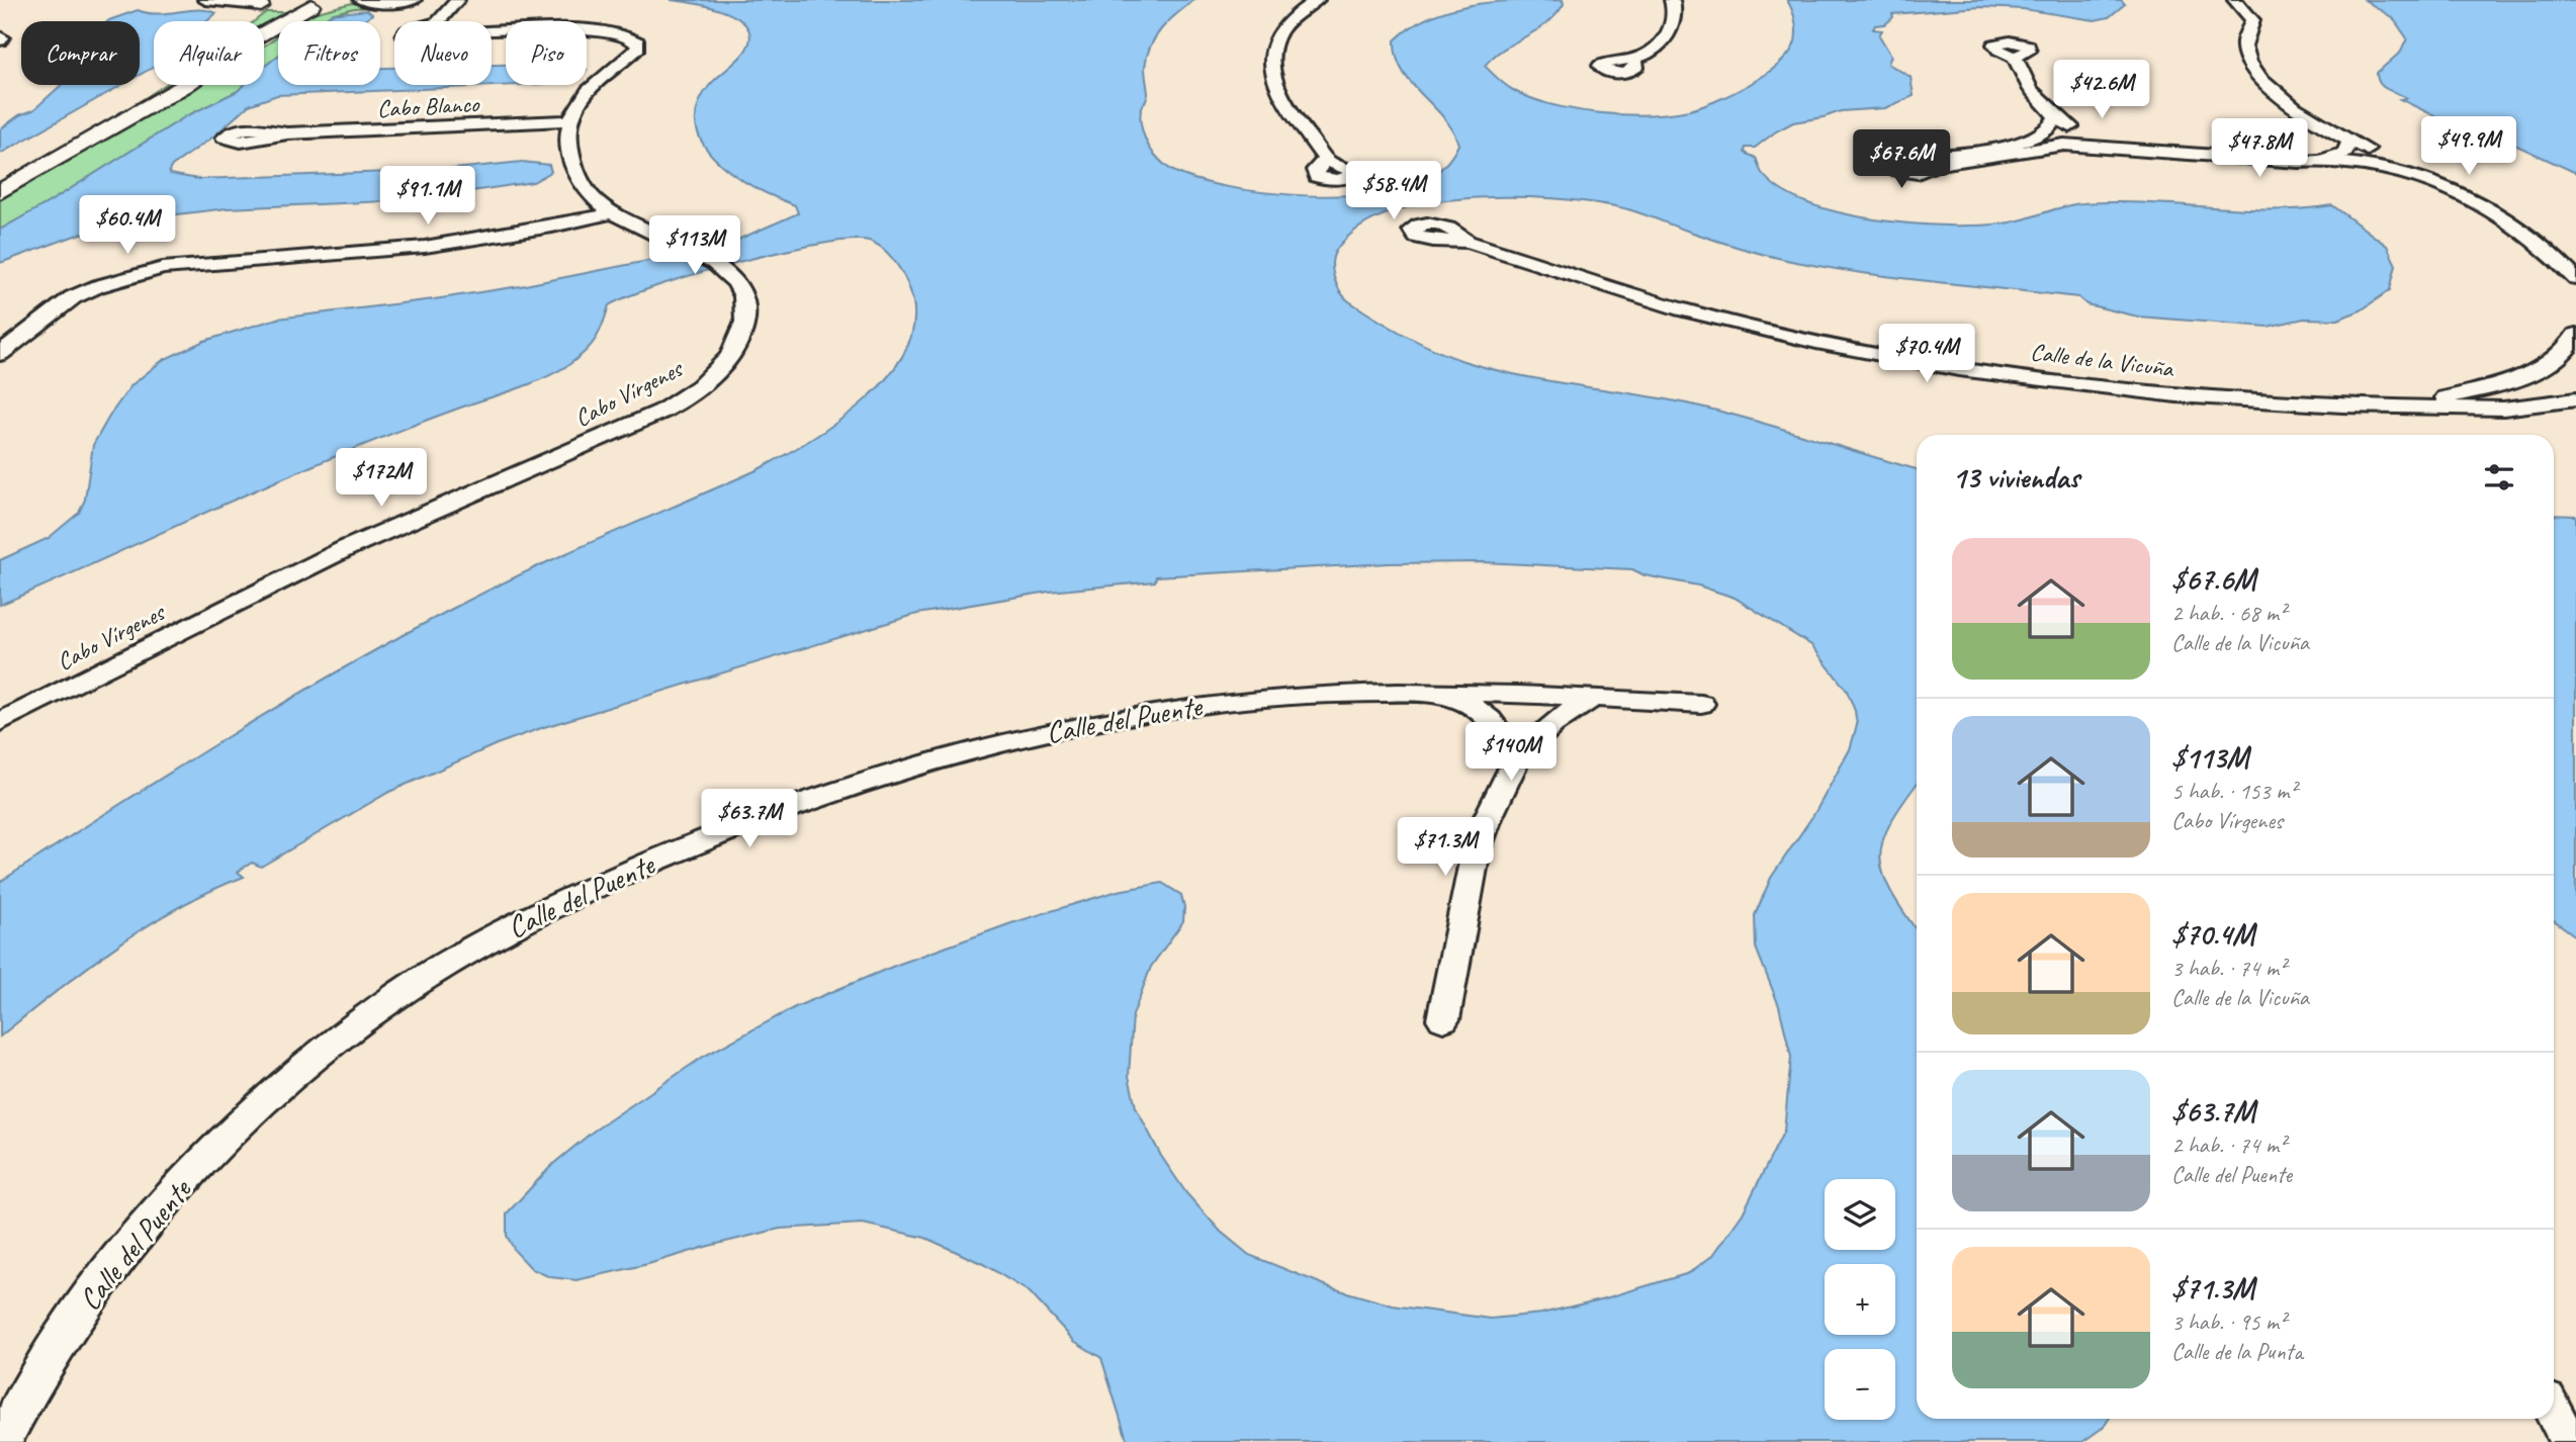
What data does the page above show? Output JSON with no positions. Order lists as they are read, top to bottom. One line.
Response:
{"streets":{"street":["Cabo Blanco","Calle de la Vicuña","Cabo Vírgenes","Calle del Puente"]},"crossings":[["Cabo Blanco","Cabo Vírgenes"]],"page":{"chip":["Comprar","Alquilar","Filtros","Nuevo","Piso"],"price":["$42.6M","$49.9M","$47.8M","$67.6M","$58.4M","$91.1M","$60.4M","$113M","$70.4M","$172M","$140M","$63.7M","$71.3M"],"heading":"13 viviendas","list":[{"name":"$67.6M","note":"2 hab. · 68 m² · Calle de la Vicuña"},{"name":"$113M","note":"5 hab. · 153 m² · Cabo Vírgenes"},{"name":"$70.4M","note":"3 hab. · 74 m² · Calle de la Vicuña"},{"name":"$63.7M","note":"2 hab. · 74 m² · Calle del Puente"},{"name":"$71.3M","note":"3 hab. · 95 m² · Calle de la Punta"}],"map_buttons":["+","−"]}}
